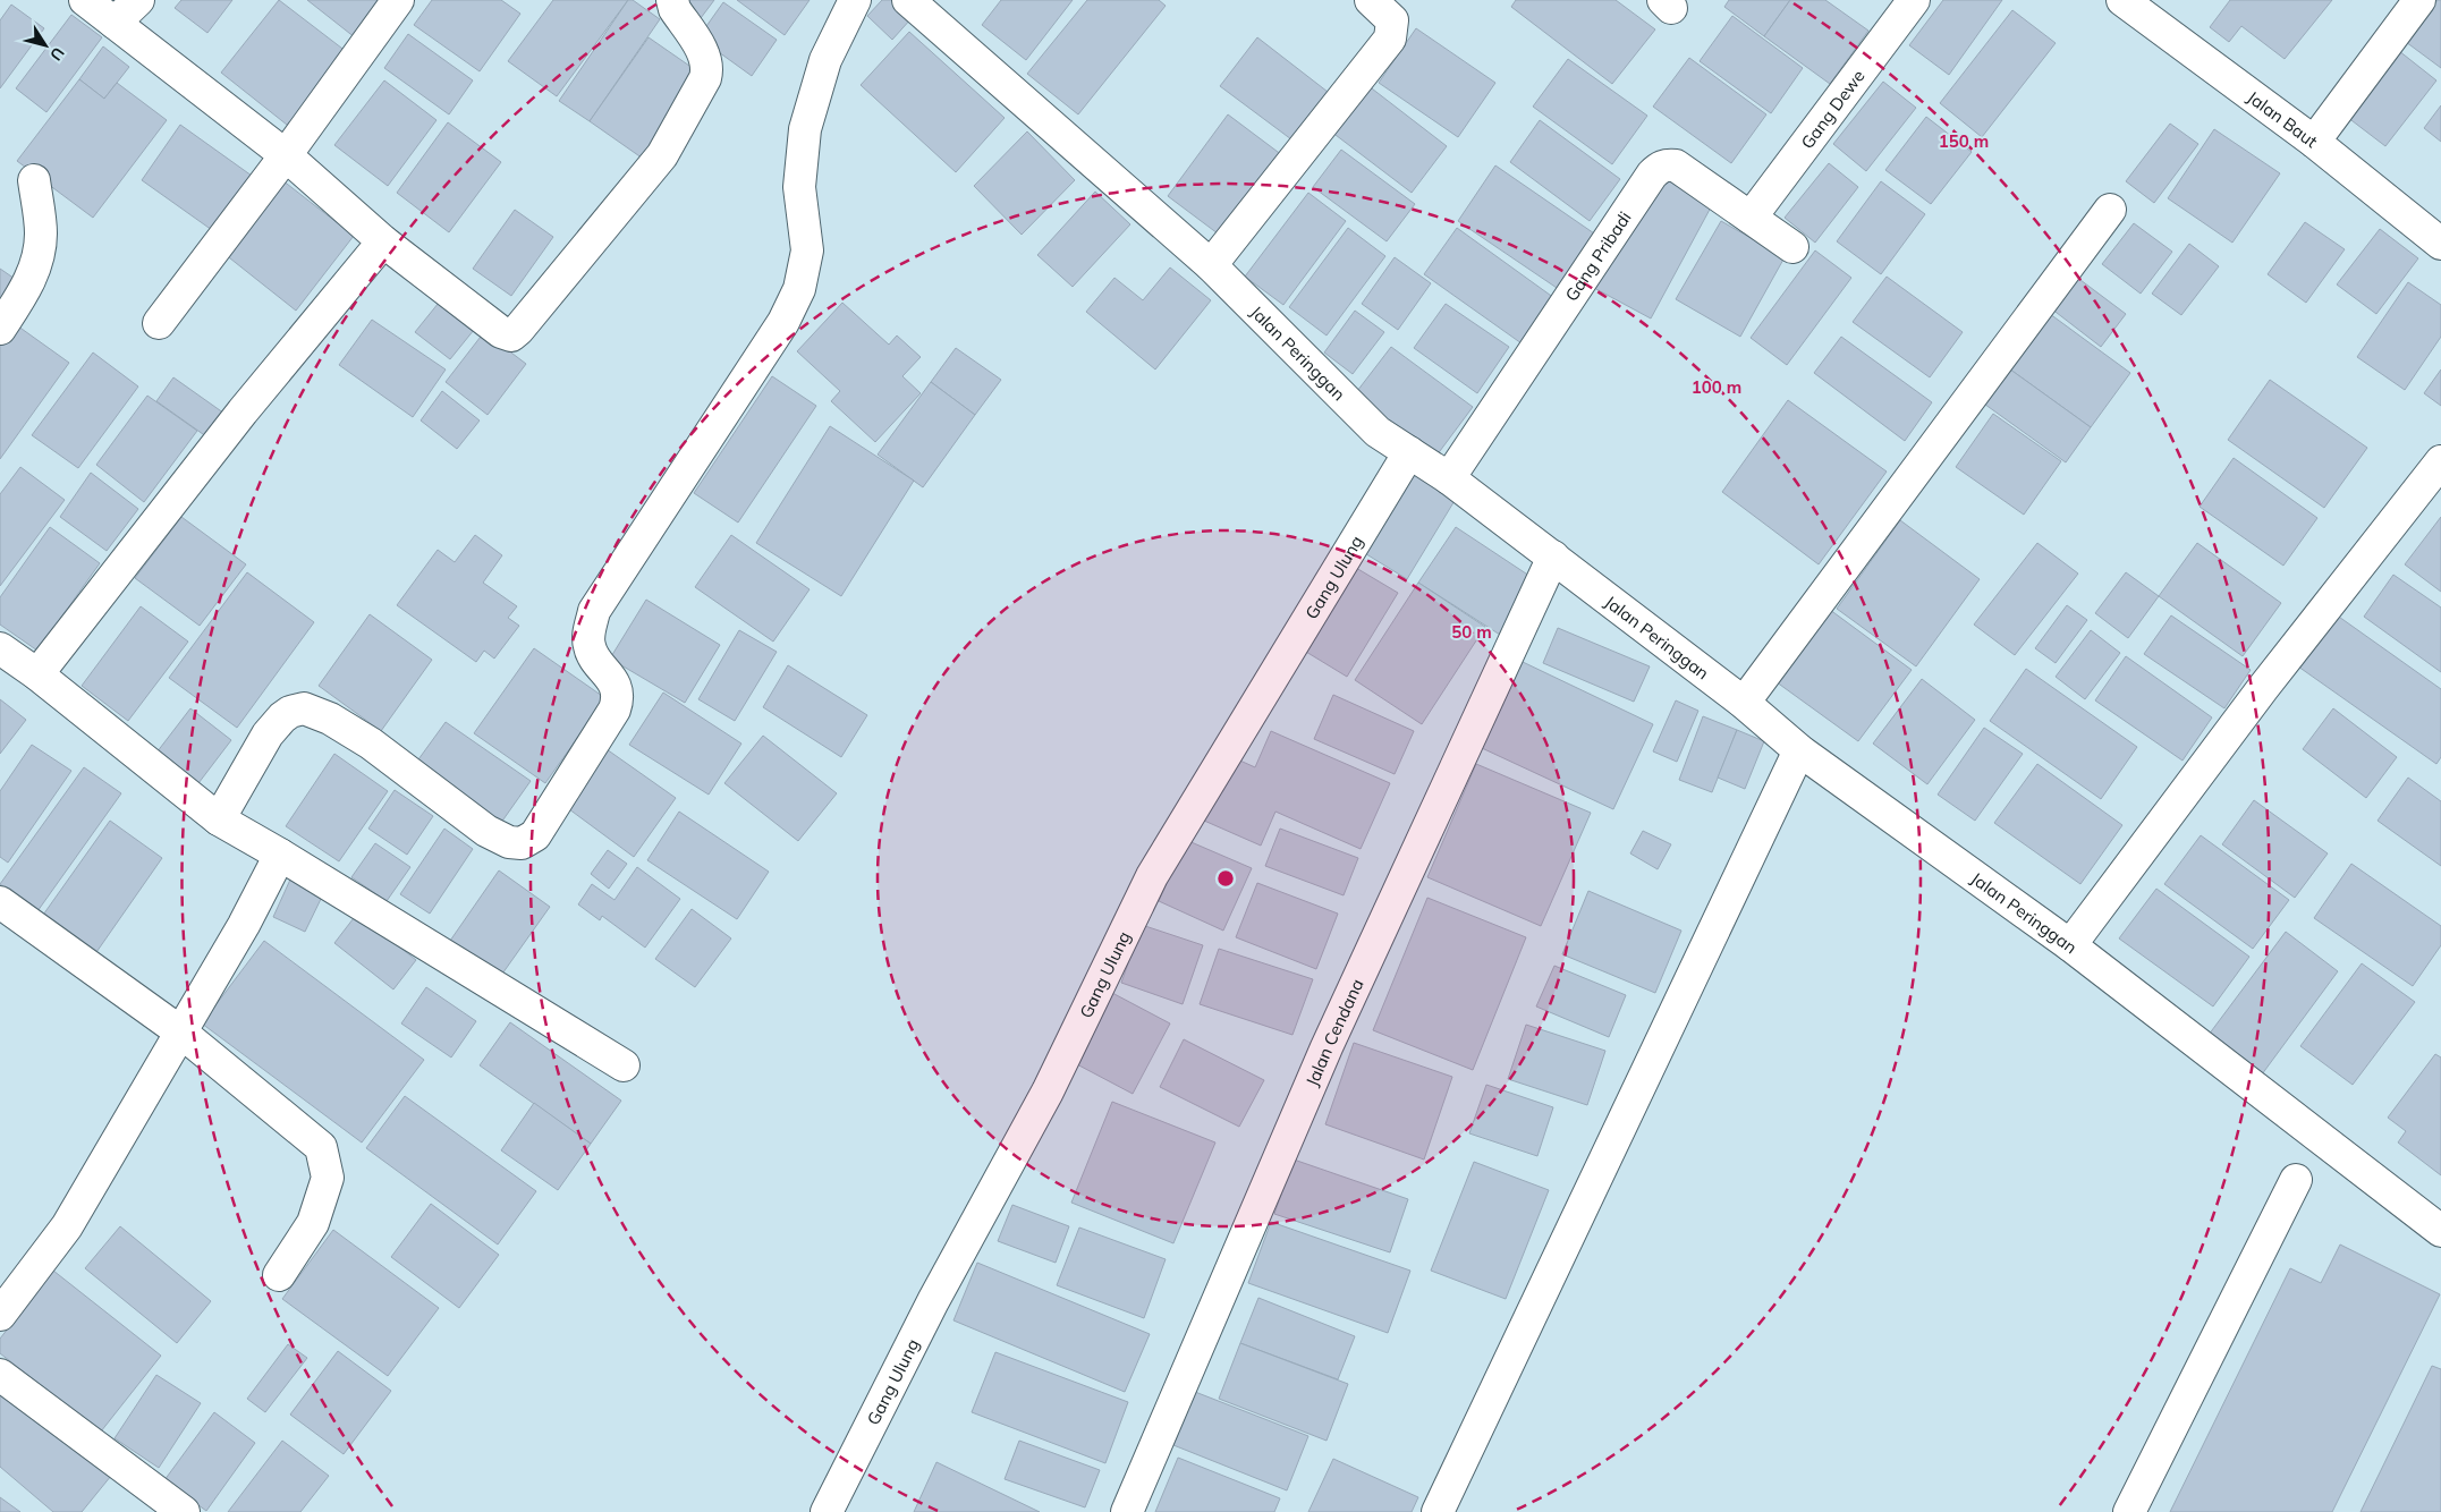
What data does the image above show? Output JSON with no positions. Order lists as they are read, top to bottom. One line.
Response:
{"streets":{"street":["Gang Dewe","Jalan Baut","Gang Pribadi","Jalan Peringgan","Gang Ulung","Jalan Cendana"]},"crossings":[["Gang Dewe","Gang Pribadi"],["Gang Pribadi","Jalan Peringgan"],["Jalan Peringgan","Gang Ulung"],["Jalan Peringgan","Jalan Cendana"]],"north":"bottom right","rings":["150 m","100 m","50 m"]}
